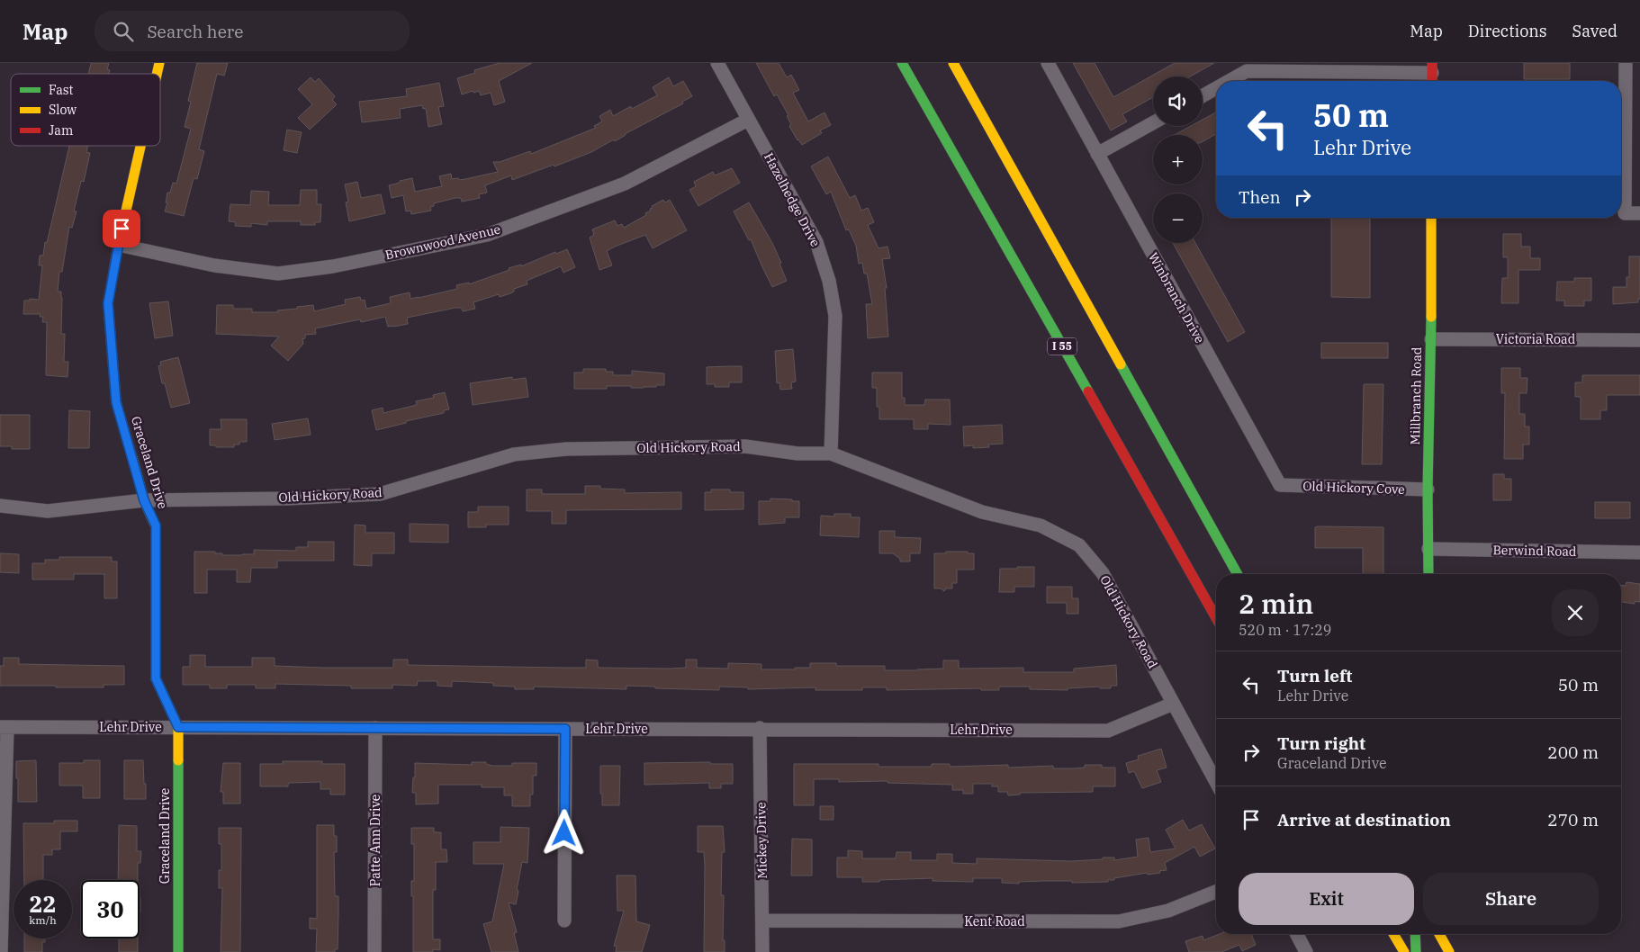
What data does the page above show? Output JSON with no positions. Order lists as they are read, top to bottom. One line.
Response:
{"streets":{"main road":["I 55","Millbranch Road","Graceland Drive"],"street":["Hazelhedge Drive","Brownwood Avenue","Winbranch Drive","Victoria Road","Old Hickory Road","Old Hickory Cove","Berwind Road","Lehr Drive","Patte Ann Drive","Mickey Drive","Kent Road"]},"crossings":[["Hazelhedge Drive","Brownwood Avenue"],["Hazelhedge Drive","Old Hickory Road"],["Brownwood Avenue","Graceland Drive"],["Winbranch Drive","Old Hickory Cove"],["Victoria Road","Millbranch Road"],["Millbranch Road","Old Hickory Cove"],["Millbranch Road","Berwind Road"],["Old Hickory Road","Graceland Drive"],["Old Hickory Road","Lehr Drive"],["Graceland Drive","Lehr Drive"],["Lehr Drive","Patte Ann Drive"],["Lehr Drive","Mickey Drive"],["Mickey Drive","Kent Road"]],"legend":["Fast","Slow","Jam"],"page":{"header":"Map","search":"Search here","nav":["Map","Directions","Saved"],"map_buttons":["+","−"],"turn":["50 m","Lehr Drive"],"then":"Then","heading":["2 min","520 m · 17:29"],"list":[{"name":"Turn left","note":"Lehr Drive","value":"50 m"},{"name":"Turn right","note":"Graceland Drive","value":"200 m"},{"name":"Arrive at destination","value":"270 m"}],"buttons":["Exit","Share"],"speed":"22 km/h","limit":"30"}}
